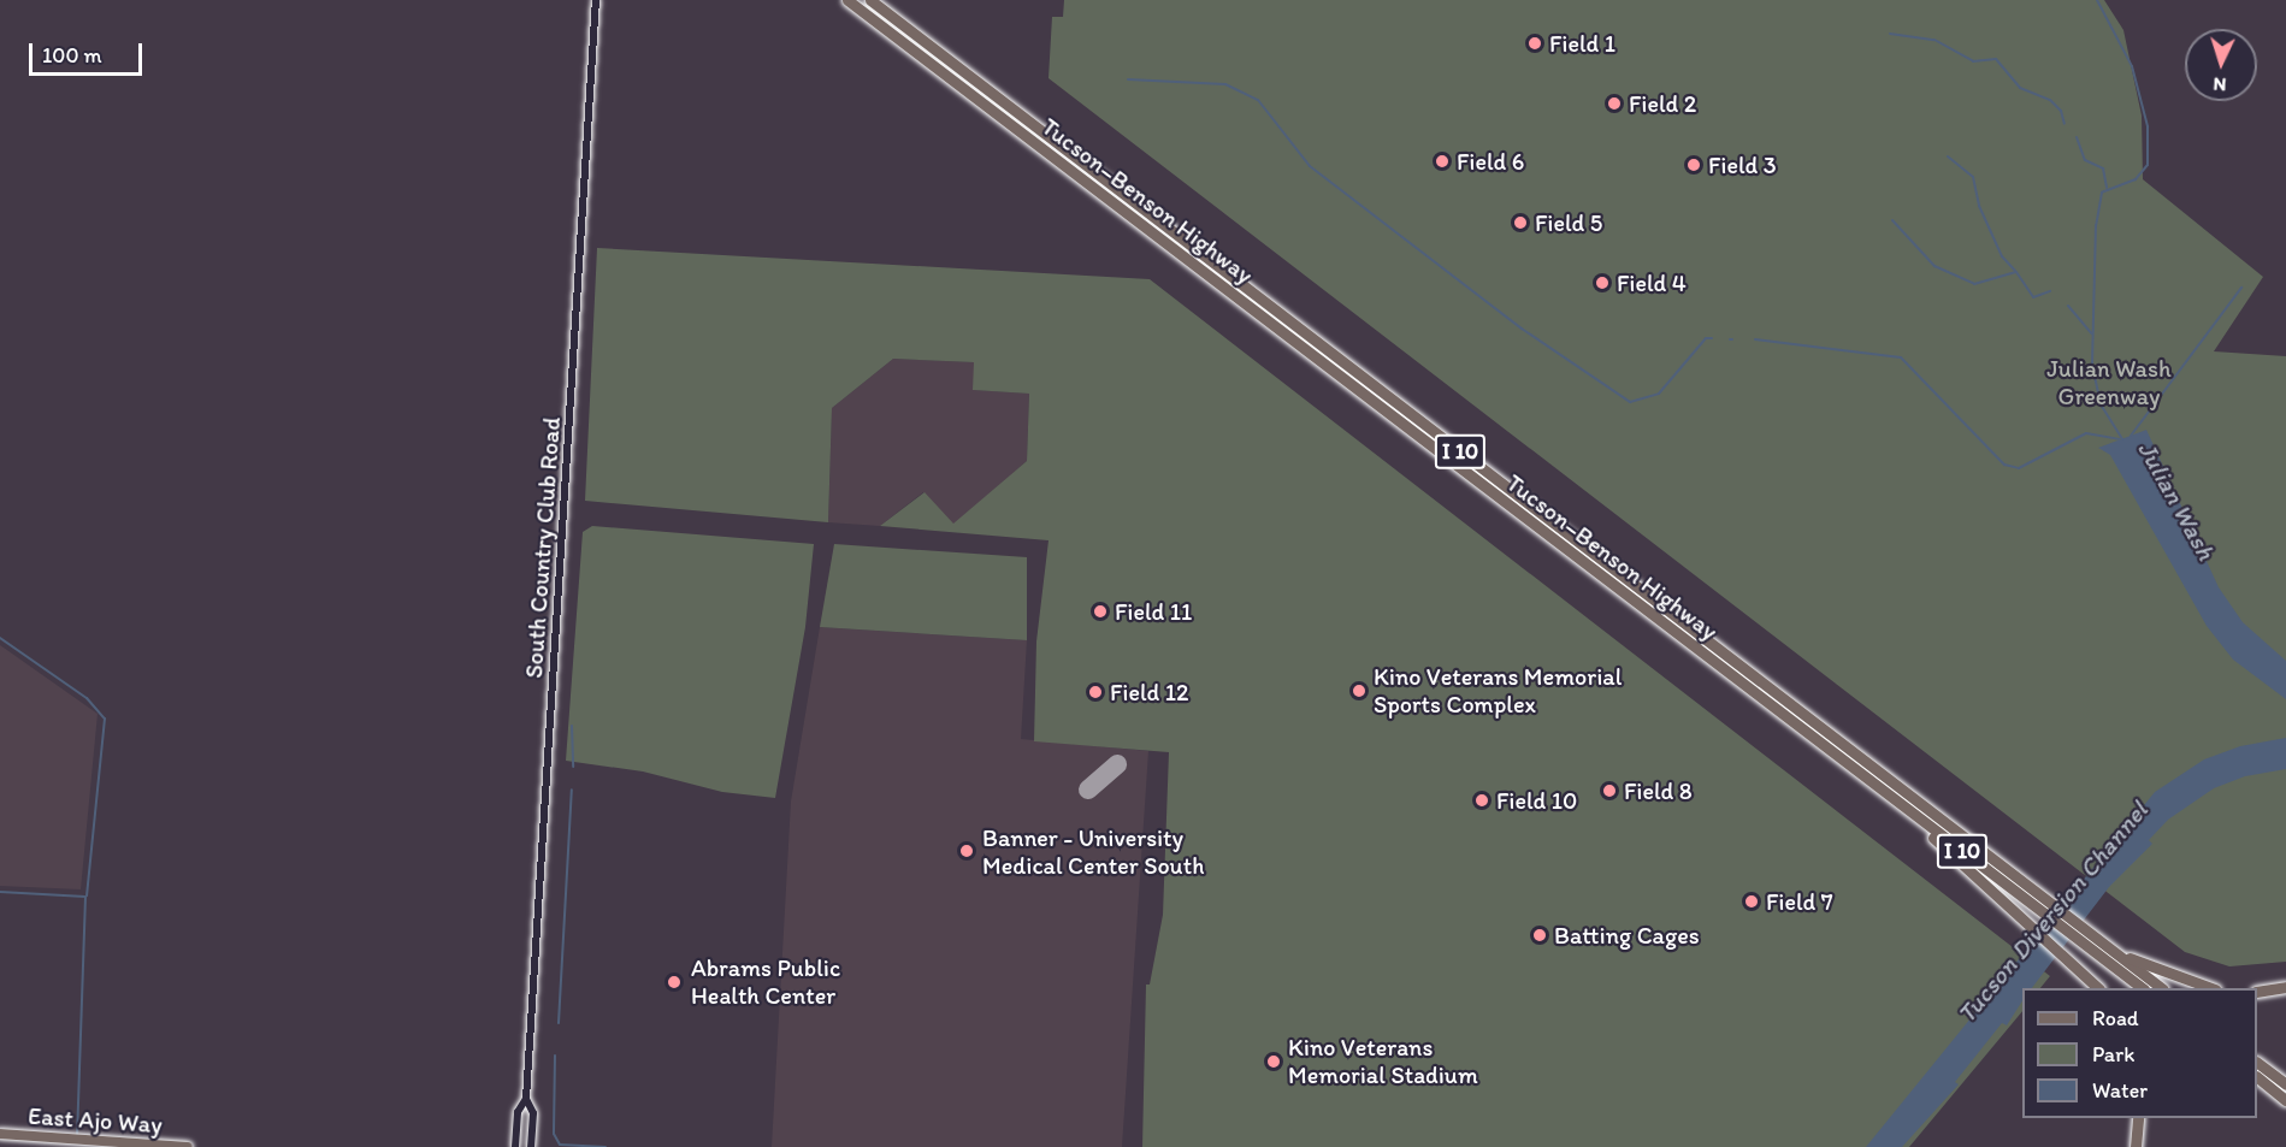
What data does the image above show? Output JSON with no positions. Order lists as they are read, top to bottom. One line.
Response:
{"streets":{"highway":["Tucson–Benson Highway","I 10"],"main road":["East Ajo Way"],"street":["South Country Club Road"]},"water":["Julian Wash","Tucson Diversion Channel"],"parks":["Julian Wash Greenway"],"places":["Field 1","Field 2","Field 6","Field 3","Field 5","Field 4","Field 11","Kino Veterans Memorial Sports Complex","Field 12","Field 8","Field 10","Banner - University Medical Center South","Field 7","Batting Cages","Abrams Public Health Center","Kino Veterans Memorial Stadium"],"legend":["Road","Park","Water"],"scale_bar":"100 m","north":"bottom"}
